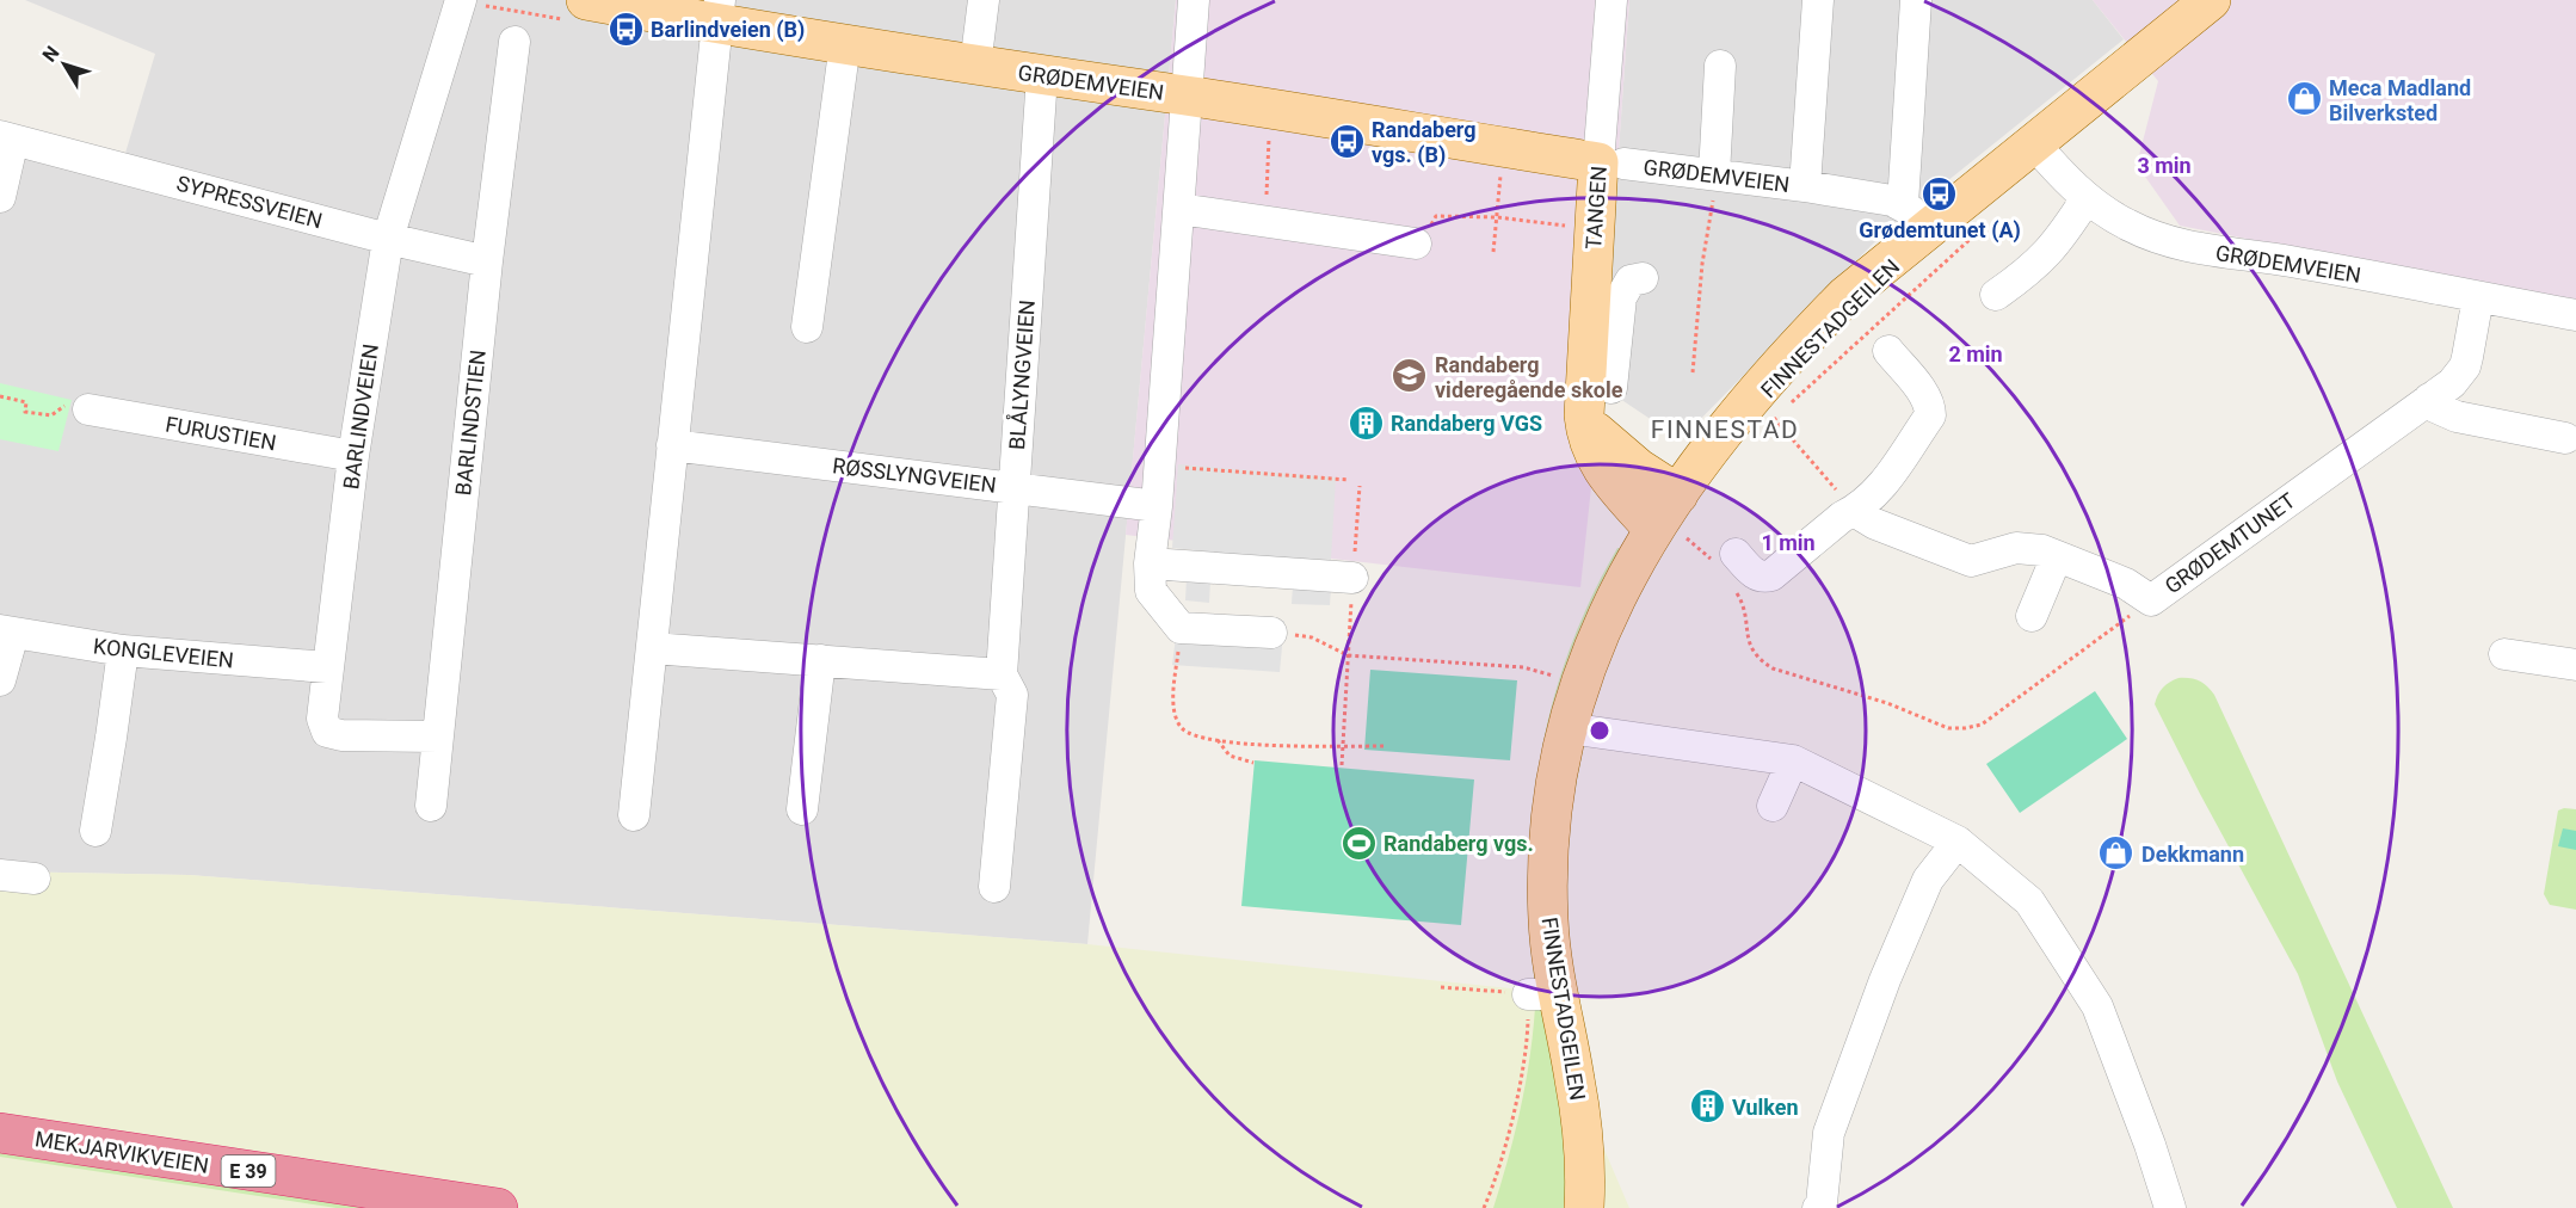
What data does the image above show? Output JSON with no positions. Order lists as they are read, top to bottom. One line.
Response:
{"streets":{"highway":["MEKJARVIKVEIEN","E 39"],"main road":["GRØDEMVEIEN","TANGEN","FINNESTADGEILEN"],"street":["SYPRESSVEIEN","BLÅLYNGVEIEN","BARLINDVEIEN","BARLINDSTIEN","FURUSTIEN","RØSSLYNGVEIEN","GRØDEMTUNET","KONGLEVEIEN"]},"crossings":[["GRØDEMVEIEN","TANGEN"],["GRØDEMVEIEN","FINNESTADGEILEN"],["GRØDEMVEIEN","BLÅLYNGVEIEN"],["GRØDEMVEIEN","GRØDEMTUNET"],["SYPRESSVEIEN","BARLINDVEIEN"],["SYPRESSVEIEN","BARLINDSTIEN"],["BLÅLYNGVEIEN","RØSSLYNGVEIEN"],["BARLINDVEIEN","BARLINDSTIEN"],["BARLINDVEIEN","FURUSTIEN"],["BARLINDVEIEN","KONGLEVEIEN"]],"districts":["FINNESTAD"],"places":{"bus stop":["Barlindveien (B)","Randaberg vgs. (B)","Grødemtunet (A)"],"shop":["Meca Madland Bilverksted","Dekkmann"],"school or university":["Randaberg videregående skole"],"building":["Randaberg VGS","Vulken"],"sports":["Randaberg vgs."]},"north":"top left","rings":["3 min","2 min","1 min"]}
